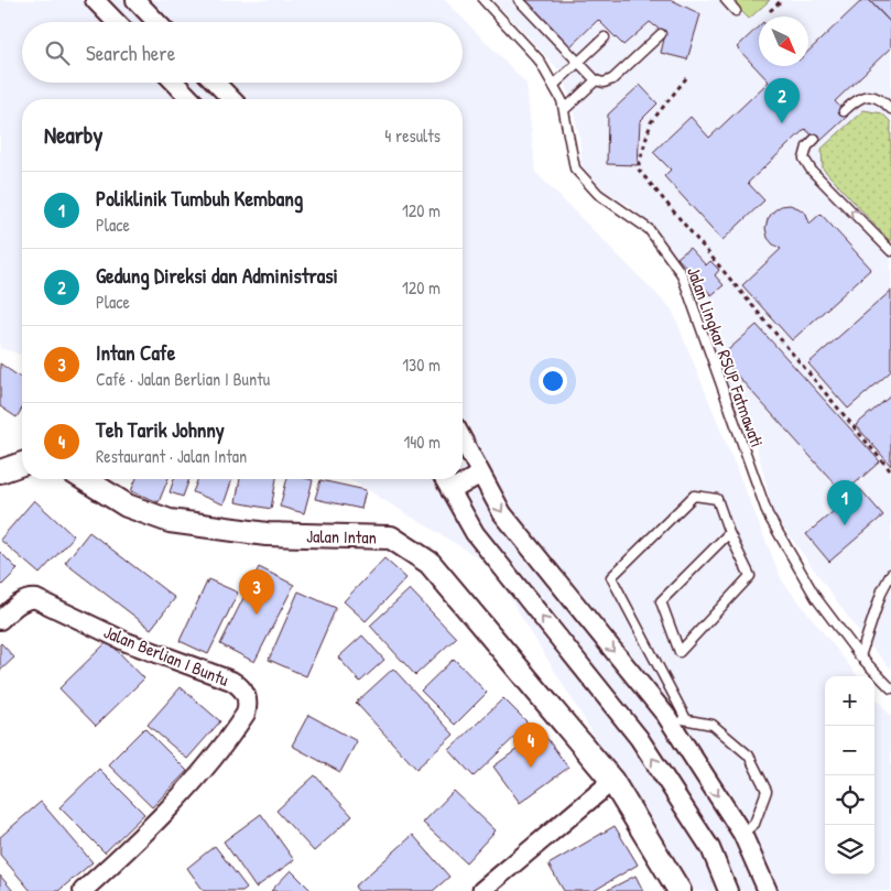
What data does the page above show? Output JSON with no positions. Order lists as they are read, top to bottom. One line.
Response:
{"streets":{"street":["Jalan Intan","Jalan Berlian I Buntu"],"lane":["Jalan Lingkar RSUP Fatmawati"]},"north":"bottom right","page":{"search":"Search here","pins":["2","1","3","4"],"heading":["Nearby","4 results"],"list":[{"mark":"1","name":"Poliklinik Tumbuh Kembang","note":"Place","value":"120 m"},{"mark":"2","name":"Gedung Direksi dan Administrasi","note":"Place","value":"120 m"},{"mark":"3","name":"Intan Cafe","note":"Café · Jalan Berlian I Buntu","value":"130 m"},{"mark":"4","name":"Teh Tarik Johnny","note":"Restaurant · Jalan Intan","value":"140 m"}],"map_buttons":["+","−"]}}
